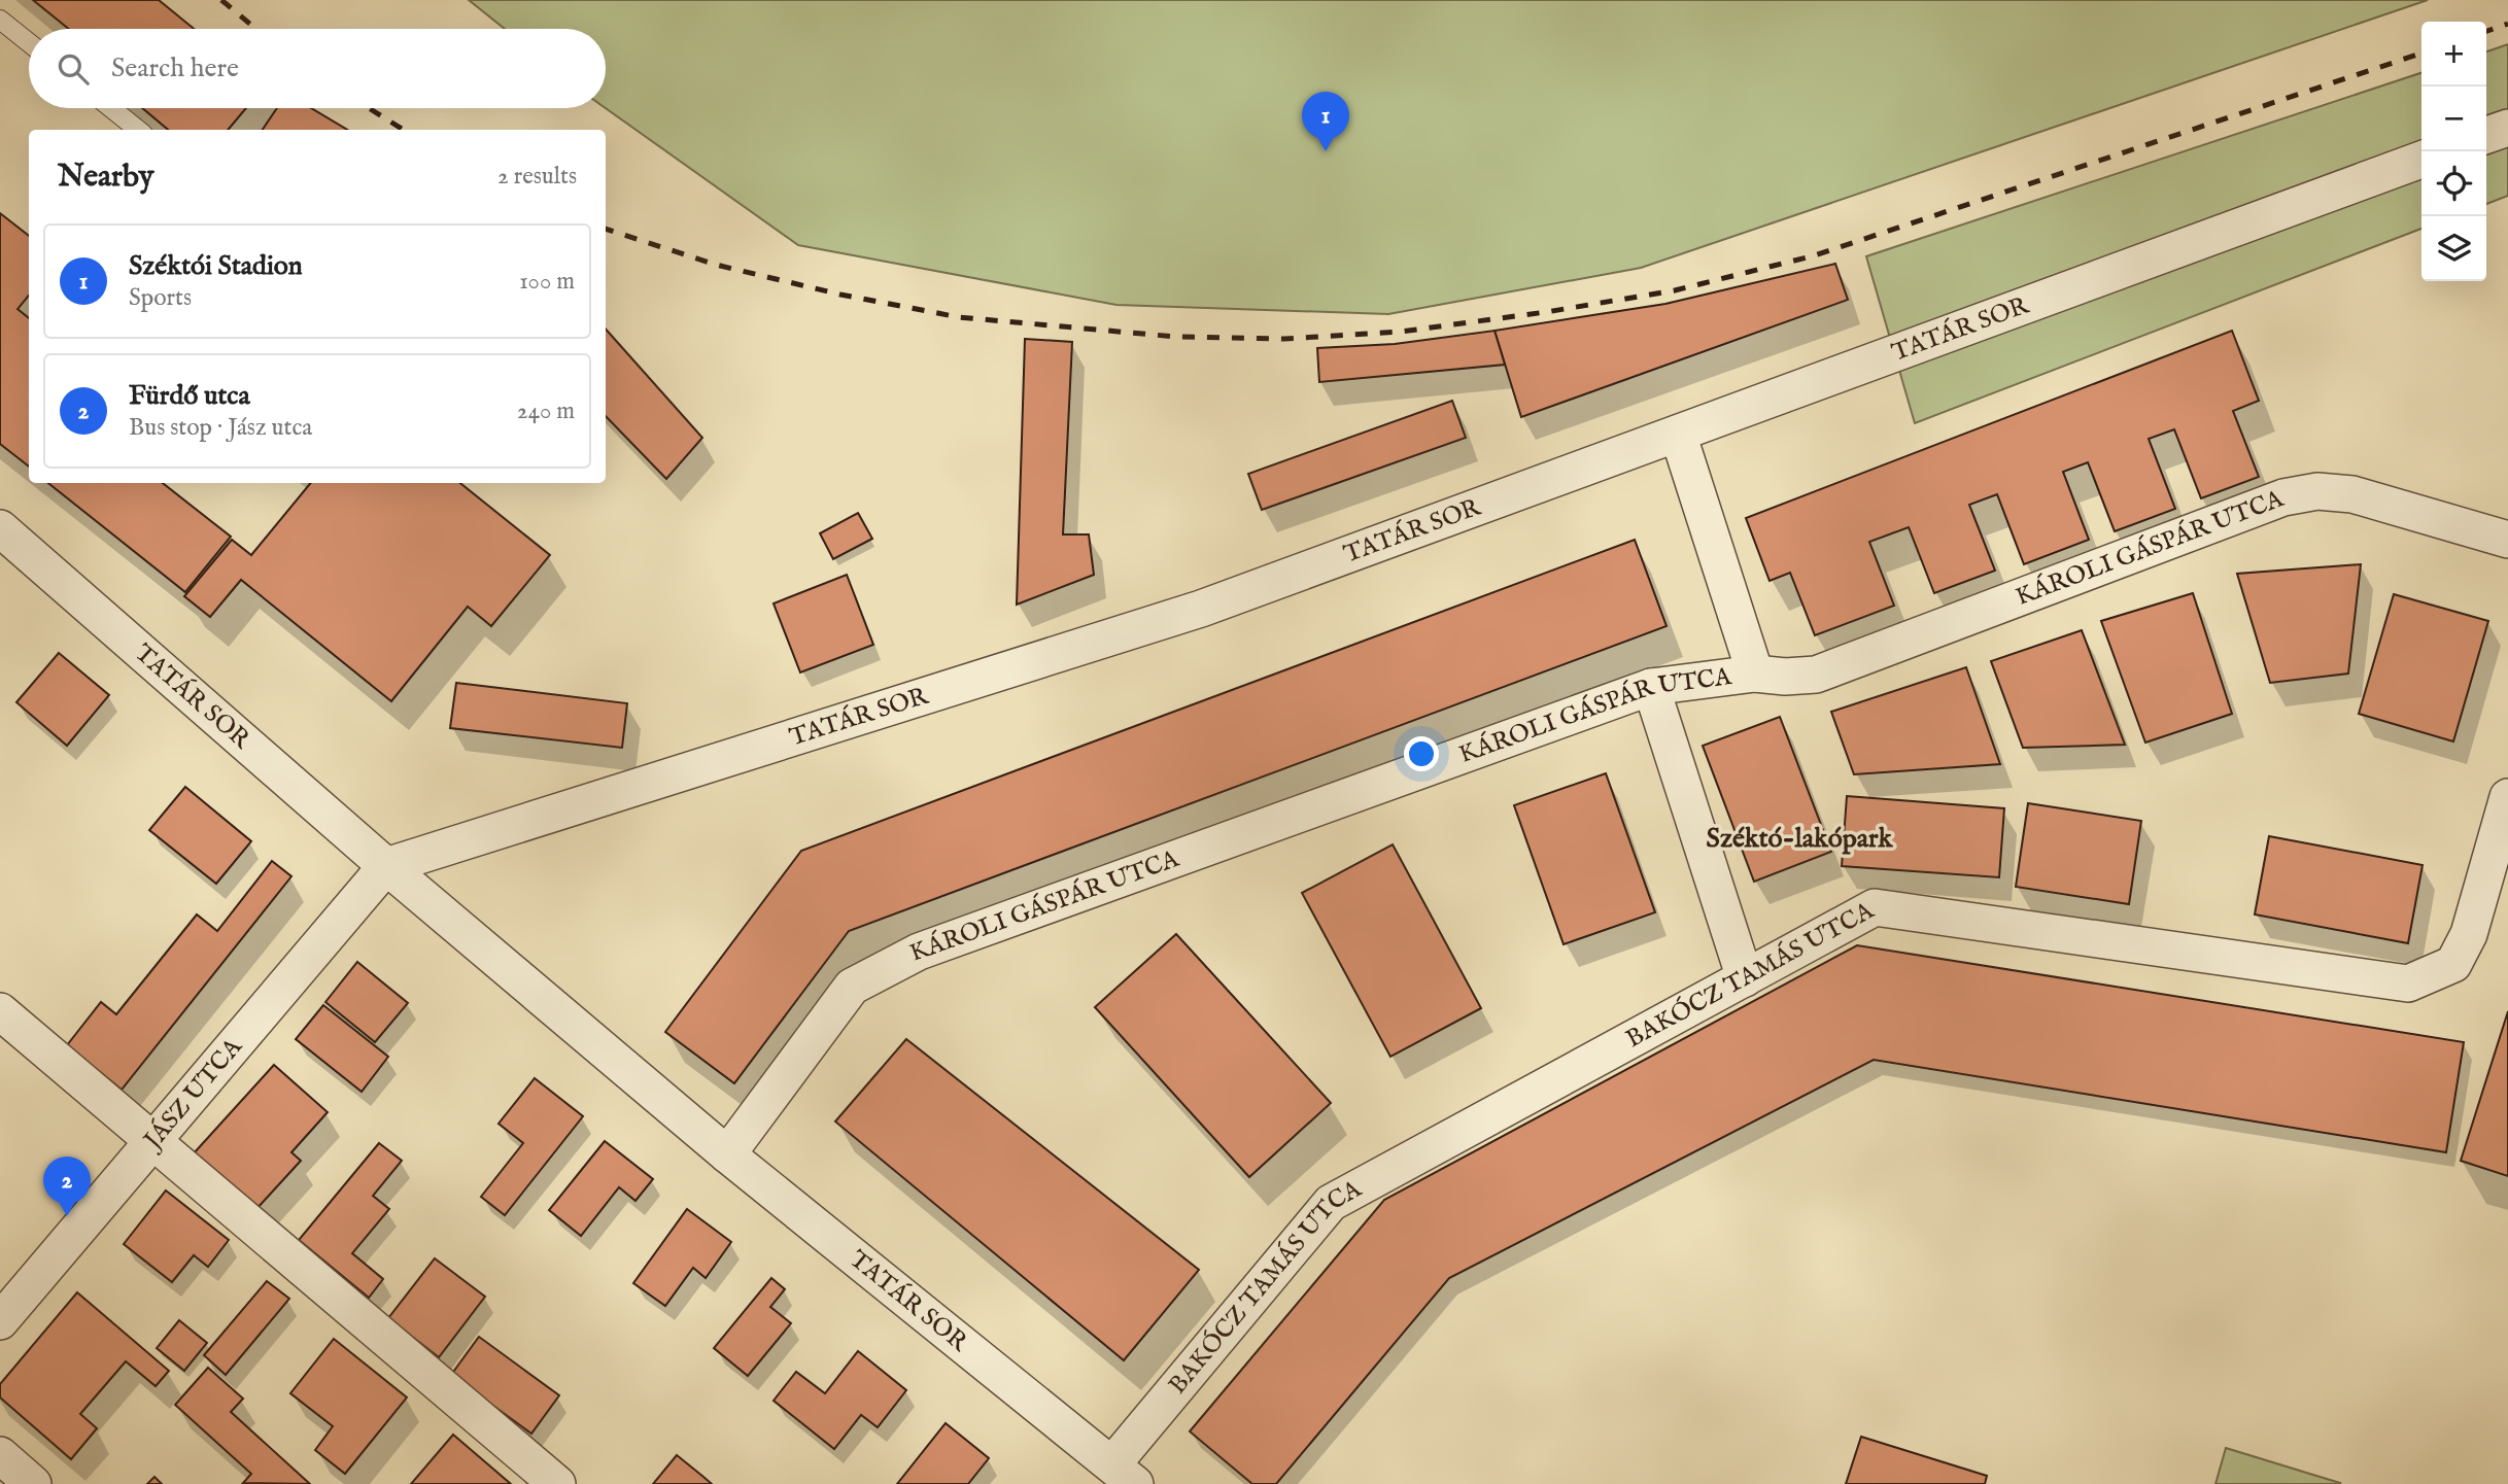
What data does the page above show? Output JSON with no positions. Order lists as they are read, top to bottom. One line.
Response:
{"streets":{"street":["TATÁR SOR","KÁROLI GÁSPÁR UTCA","BAKÓCZ TAMÁS UTCA","JÁSZ UTCA"]},"crossings":[["TATÁR SOR","KÁROLI GÁSPÁR UTCA"],["TATÁR SOR","BAKÓCZ TAMÁS UTCA"],["TATÁR SOR","JÁSZ UTCA"]],"districts":["Széktó-lakópark"],"page":{"map_buttons":["+","−"],"search":"Search here","pins":["1","2"],"heading":["Nearby","2 results"],"list":[{"mark":"1","name":"Széktói Stadion","note":"Sports","value":"100 m"},{"mark":"2","name":"Fürdő utca","note":"Bus stop · Jász utca","value":"240 m"}]}}
